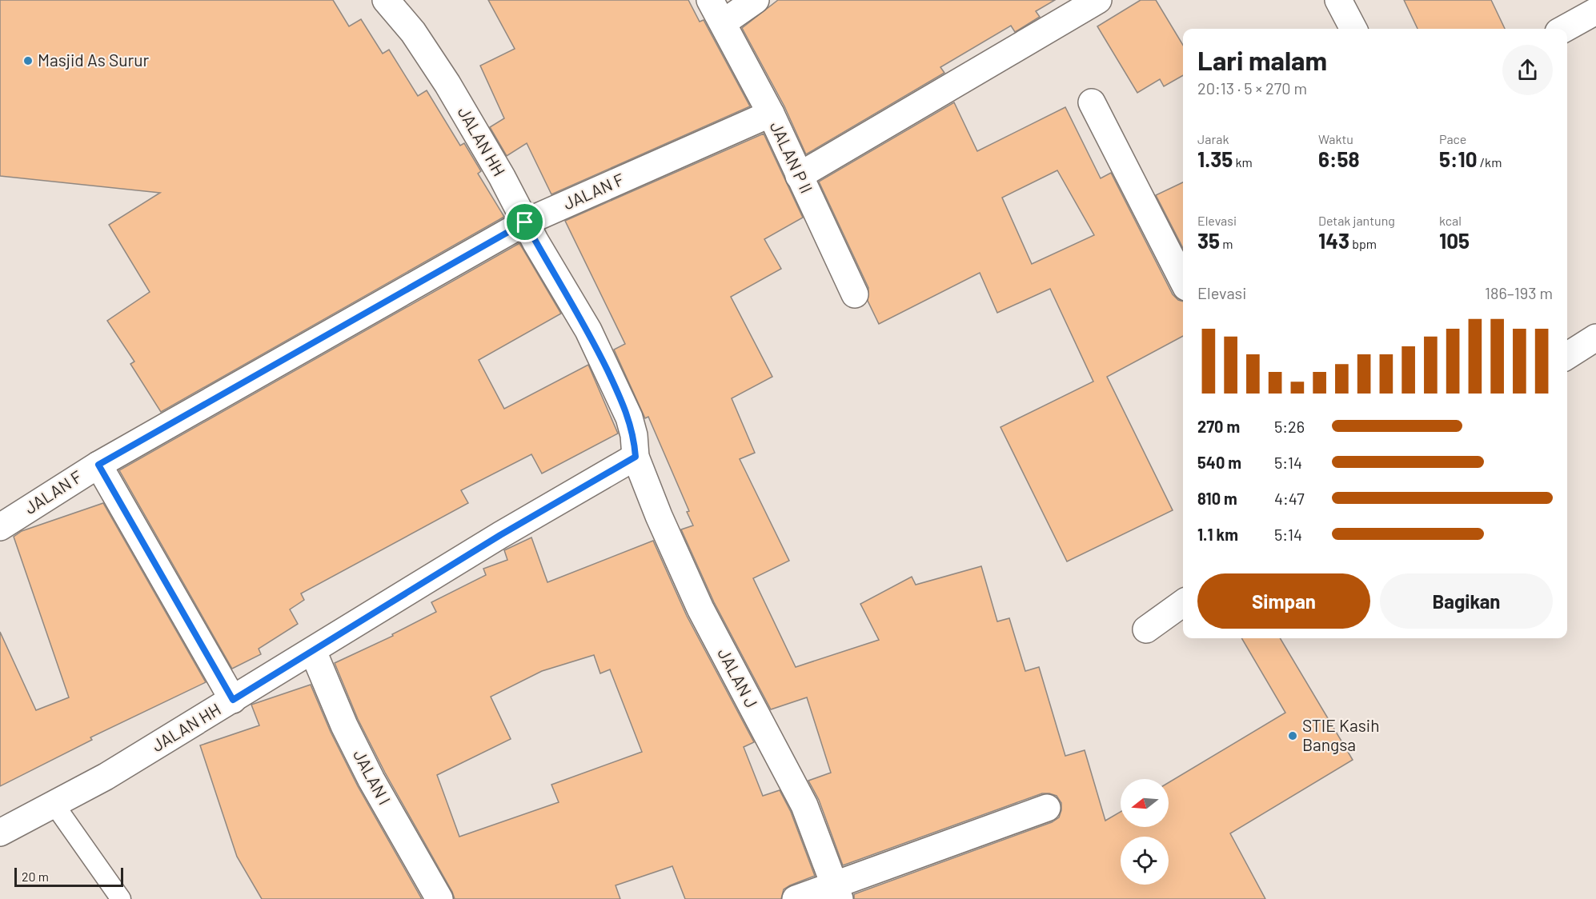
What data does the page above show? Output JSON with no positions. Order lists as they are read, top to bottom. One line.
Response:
{"streets":{"street":["JALAN HH","JALAN P II","JALAN F","JALAN J","JALAN I"]},"crossings":[["JALAN HH","JALAN F"],["JALAN HH","JALAN J"],["JALAN HH","JALAN I"],["JALAN P II","JALAN F"]],"places":["Masjid As Surur","STIE Kasih Bangsa"],"scale_bar":"20 m","north":"left","page":{"heading":["Lari malam","20:13 · 5 × 270 m"],"stats":[["Jarak","1.35 km"],["Waktu","6:58"],["Pace","5:10 /km"],["Elevasi","35 m"],["Detak jantung","143 bpm"],["kcal","105"]],"chart":["Elevasi","186–193 m"],"list":[{"name":"270 m","note":"5:26"},{"name":"540 m","note":"5:14"},{"name":"810 m","note":"4:47"},{"name":"1.1 km","note":"5:14"}],"buttons":["Simpan","Bagikan"],"scale":"20 m"}}
